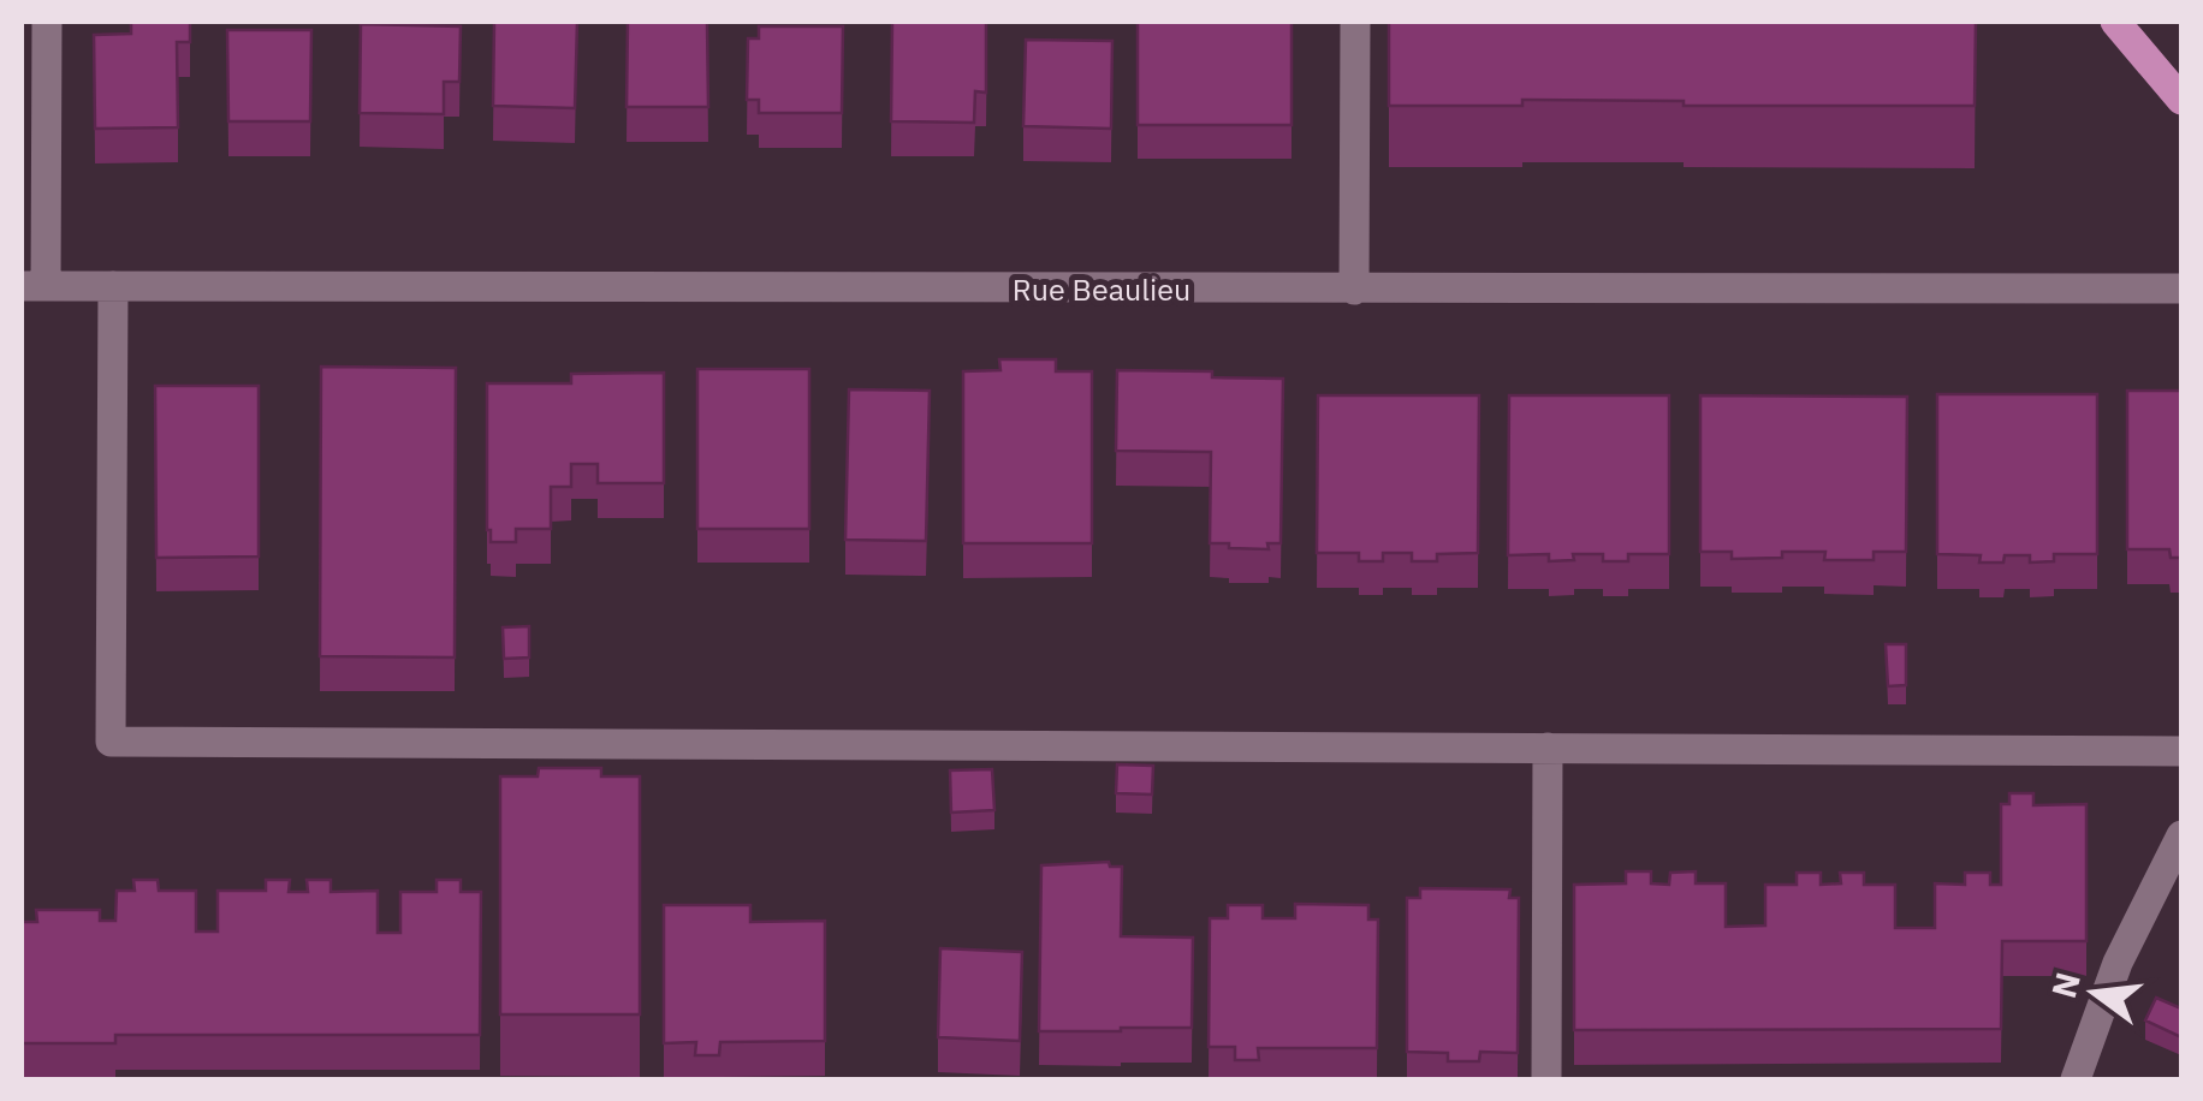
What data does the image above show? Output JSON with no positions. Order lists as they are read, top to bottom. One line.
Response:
{"streets":{"street":["Rue Beaulieu"]},"north":"left"}
